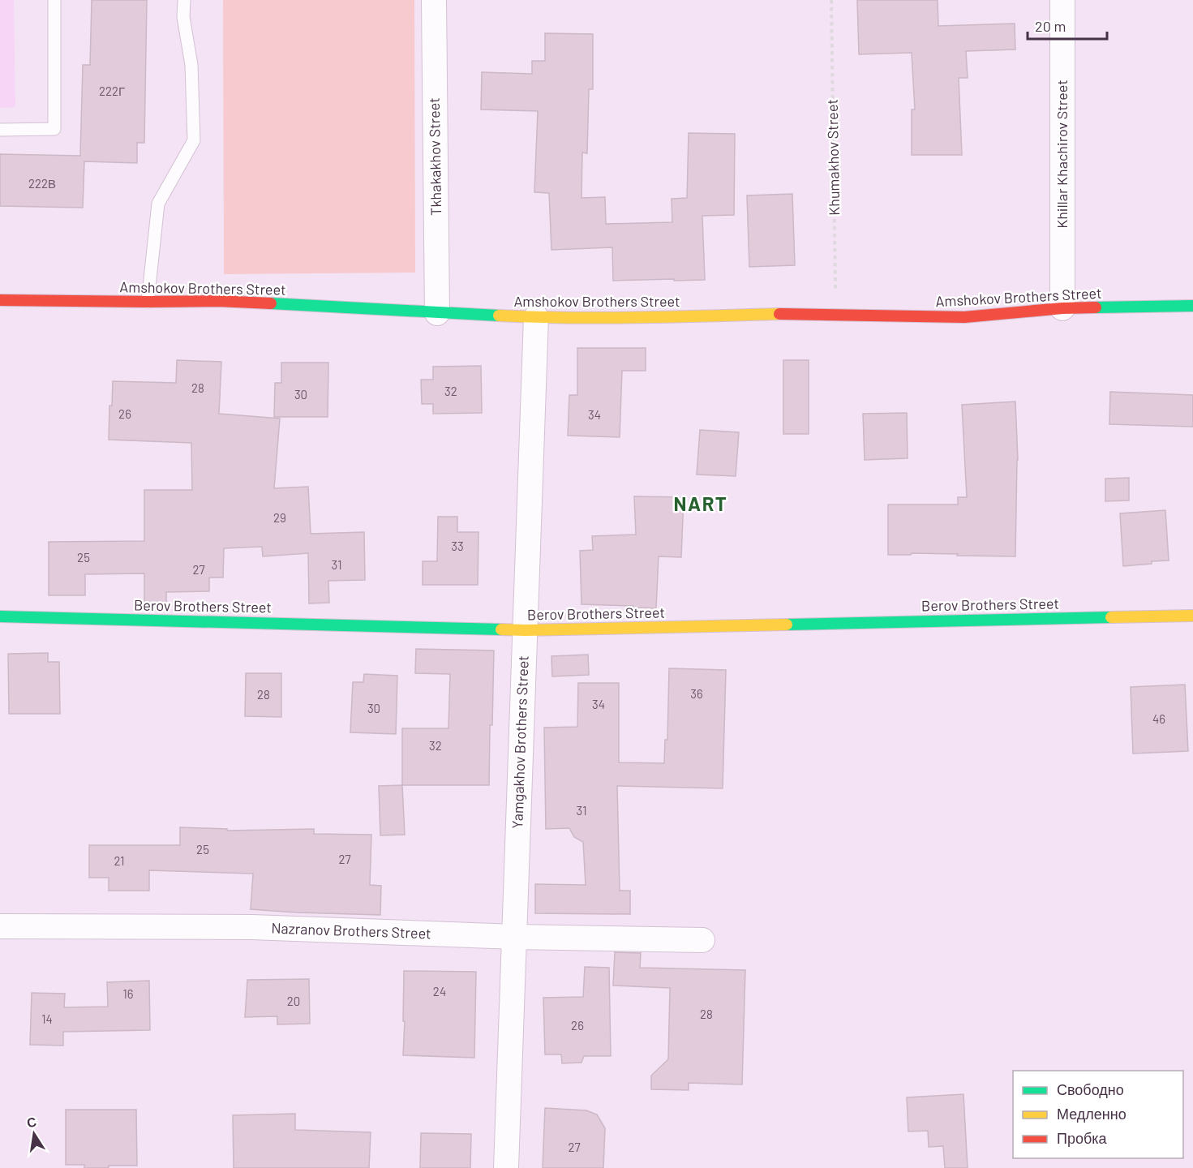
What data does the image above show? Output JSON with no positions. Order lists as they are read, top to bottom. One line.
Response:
{"streets":{"street":["Khillar Khachirov Street","Tkhakakhov Street","Amshokov Brothers Street","Berov Brothers Street","Yamgakhov Brothers Street","Nazranov Brothers Street"],"path":["Khumakhov Street"]},"crossings":[["Khillar Khachirov Street","Amshokov Brothers Street"],["Tkhakakhov Street","Amshokov Brothers Street"],["Khumakhov Street","Amshokov Brothers Street"],["Amshokov Brothers Street","Yamgakhov Brothers Street"],["Berov Brothers Street","Yamgakhov Brothers Street"],["Yamgakhov Brothers Street","Nazranov Brothers Street"]],"districts":["NART"],"house_numbers":["222Г","222В","28","32","30","26","34","29","33","25","31","27","36","28","34","30","46","32","31","25","27","21","24","16","20","28","14","26","27"],"legend":["Свободно","Медленно","Пробка"],"scale_bar":"20 m","north":"top"}
